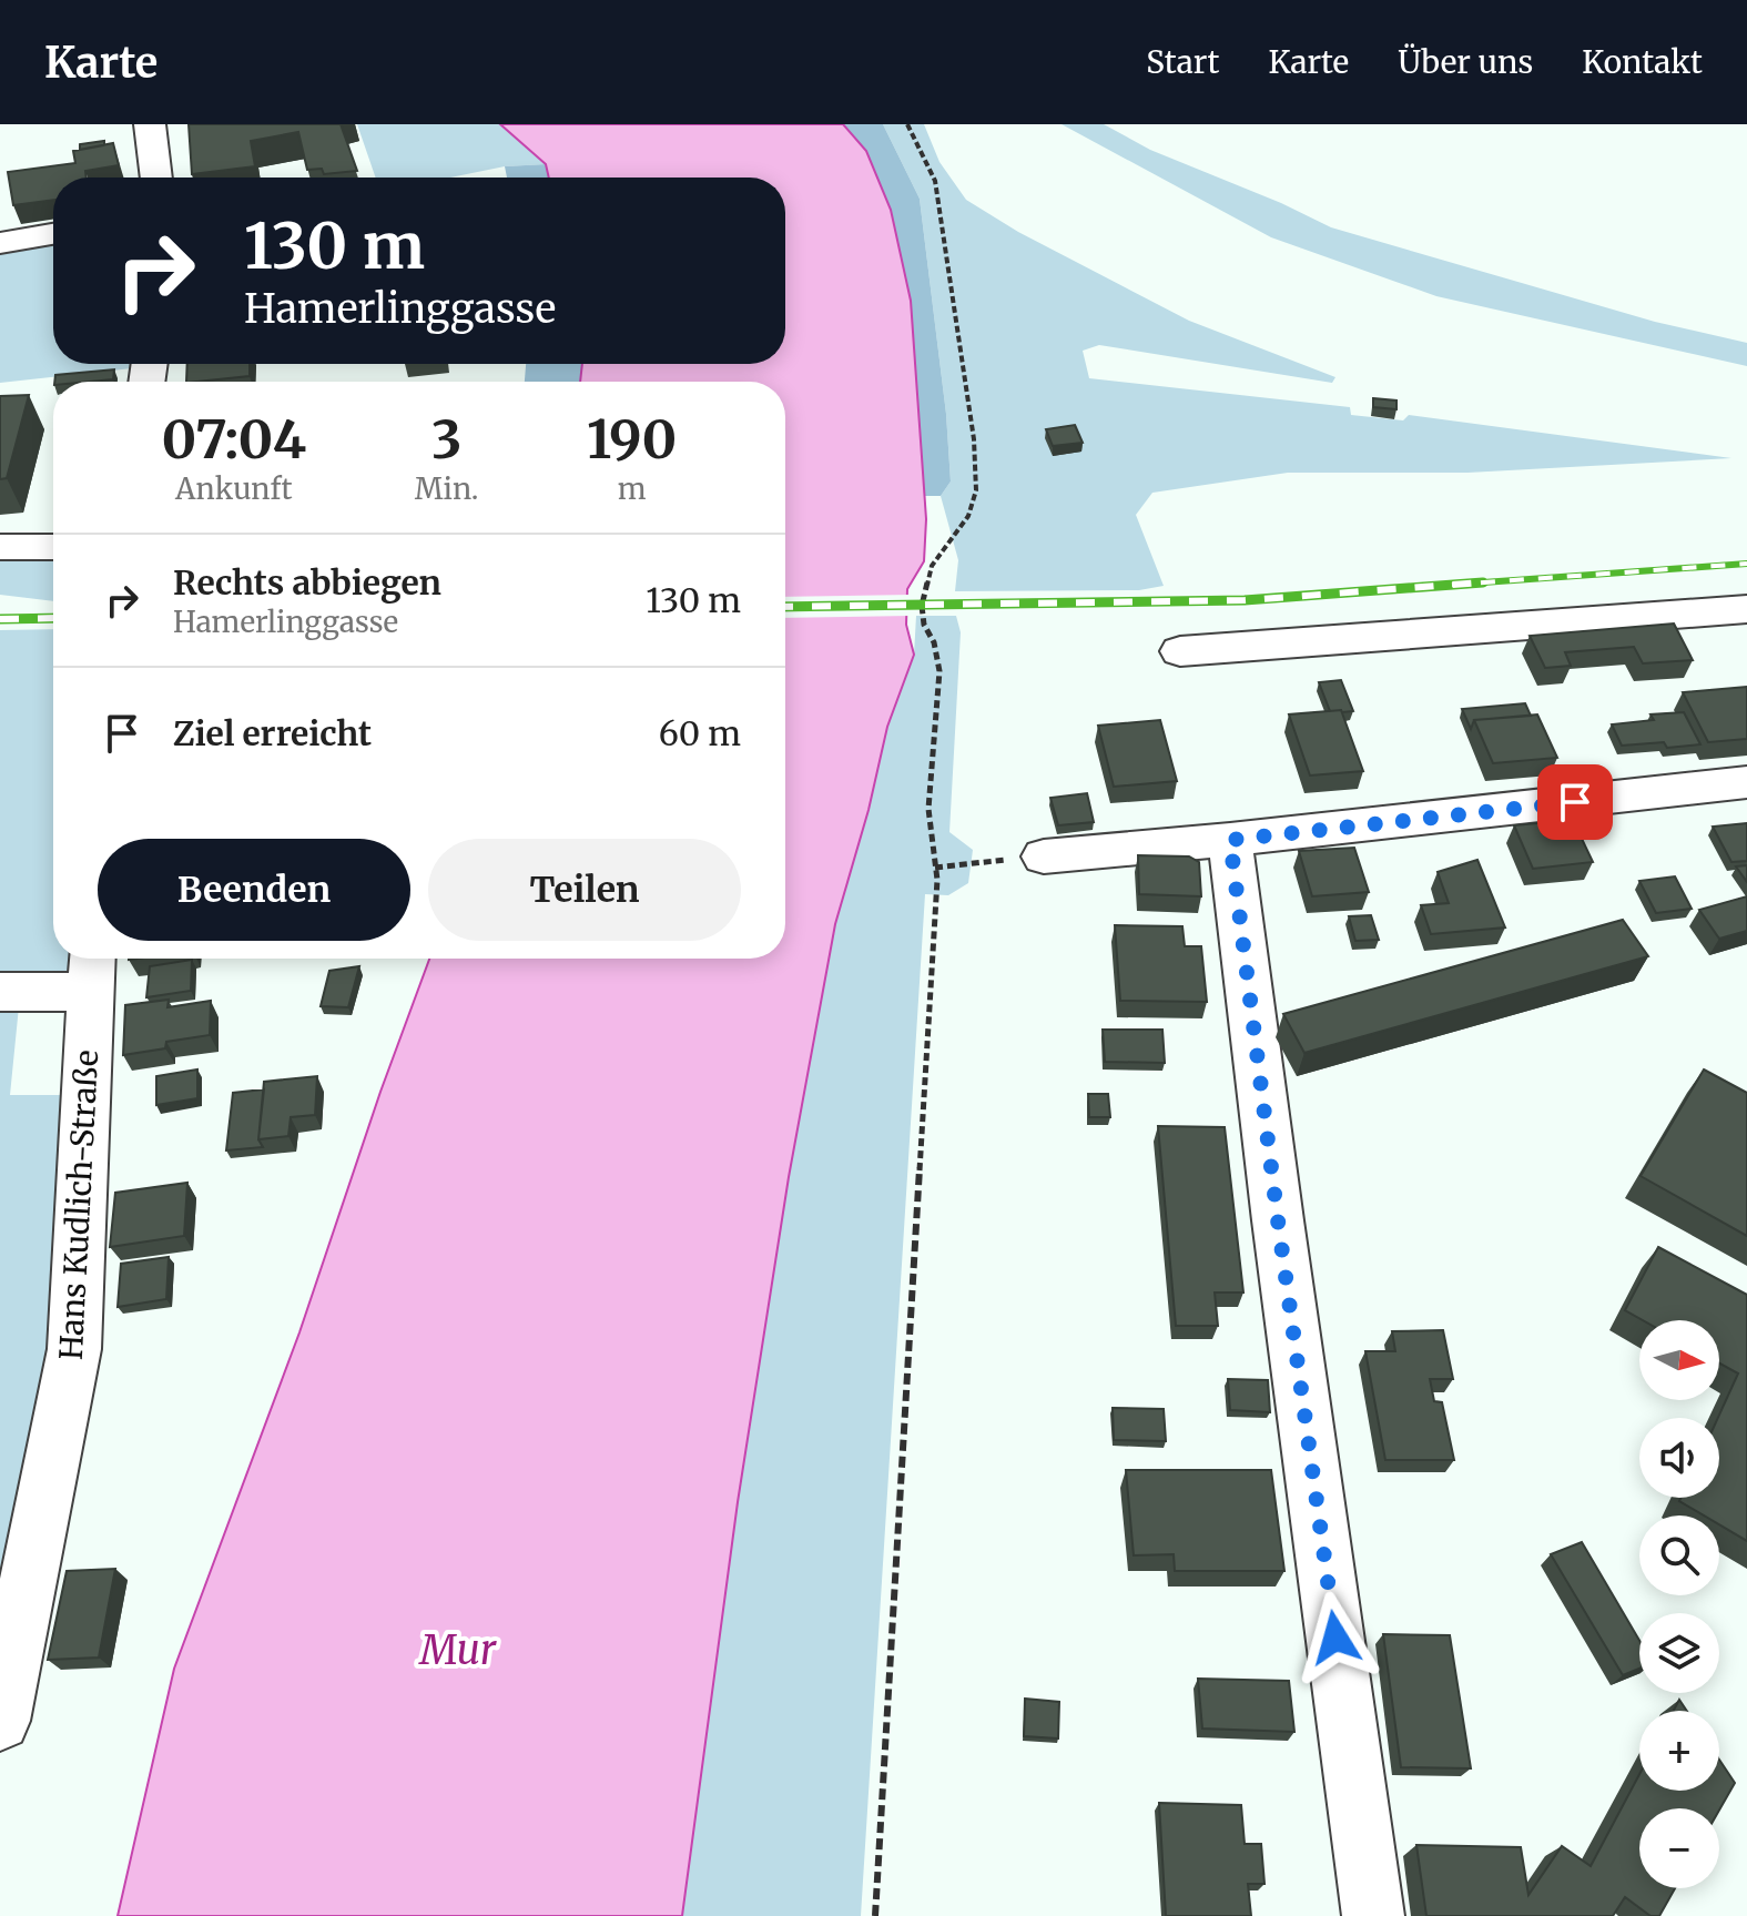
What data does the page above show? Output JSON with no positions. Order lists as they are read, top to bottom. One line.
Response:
{"streets":{"street":["Hans Kudlich-Straße"]},"water":["Mur"],"north":"right","page":{"header":"Karte","nav":["Start","Karte","Über uns","Kontakt"],"turn":["130 m","Hamerlinggasse"],"eta":["07:04","Ankunft","3","Min.","190","m"],"list":[{"name":"Rechts abbiegen","note":"Hamerlinggasse","value":"130 m"},{"name":"Ziel erreicht","value":"60 m"}],"buttons":["Beenden","Teilen"],"map_buttons":["+","−"]}}
